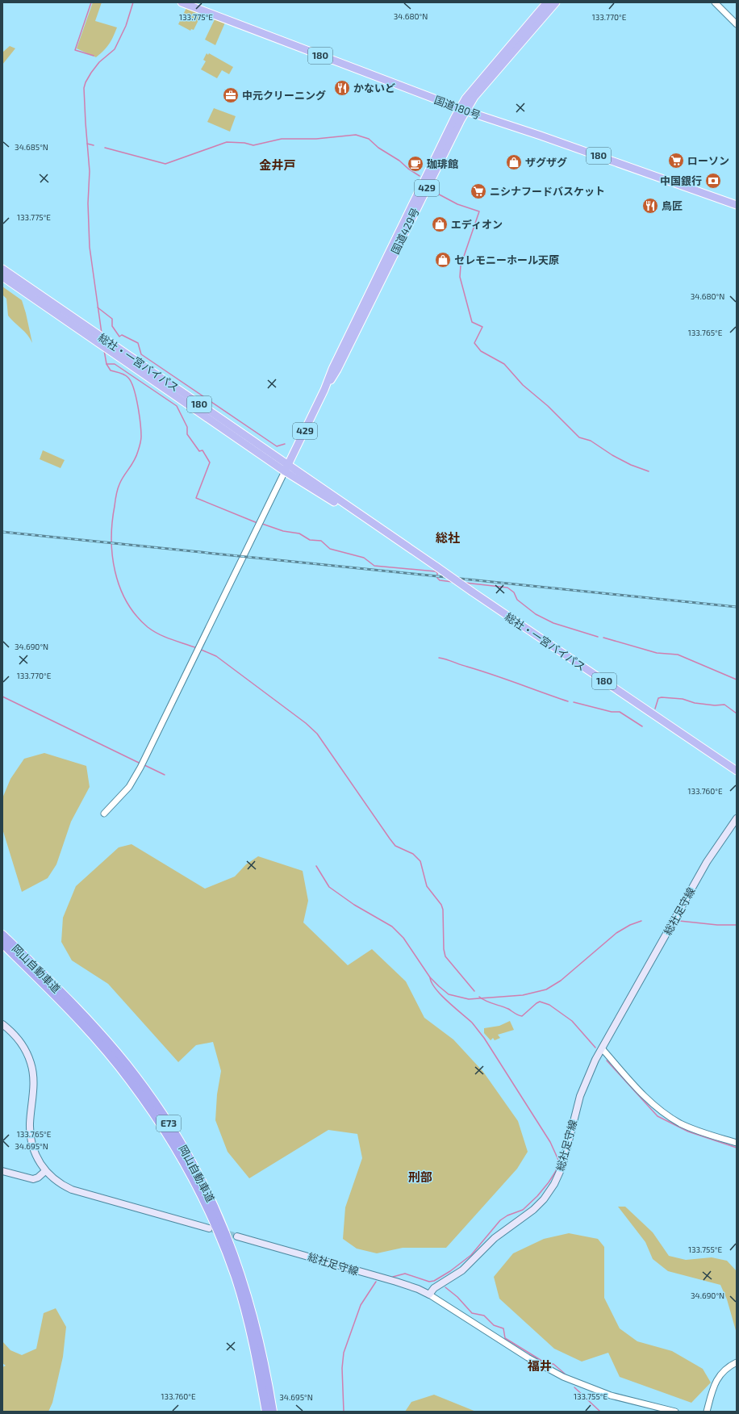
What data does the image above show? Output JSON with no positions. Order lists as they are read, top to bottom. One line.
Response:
{"streets":{"highway":["180","国道180号","429","国道429号","総社・一宮バイパス","岡山自動車道","E73"],"main road":["総社足守線"]},"crossings":[["国道180号","国道429号"],["国道429号","総社・一宮バイパス"]],"districts":["金井戸","総社","刑部","福井"],"places":{"restaurant":["かないど","鳥匠"],"office":["中元クリーニング"],"supermarket":["ローソン","ニシナフードバスケット"],"shop":["ザグザグ","エディオン","セレモニーホール天原"],"cafe":["珈琲館"],"bank":["中国銀行"]},"coordinates":["34.680°N","133.775°E","133.770°E","34.685°N","133.765°E","34.690°N","133.760°E","34.695°N","133.755°E"]}
